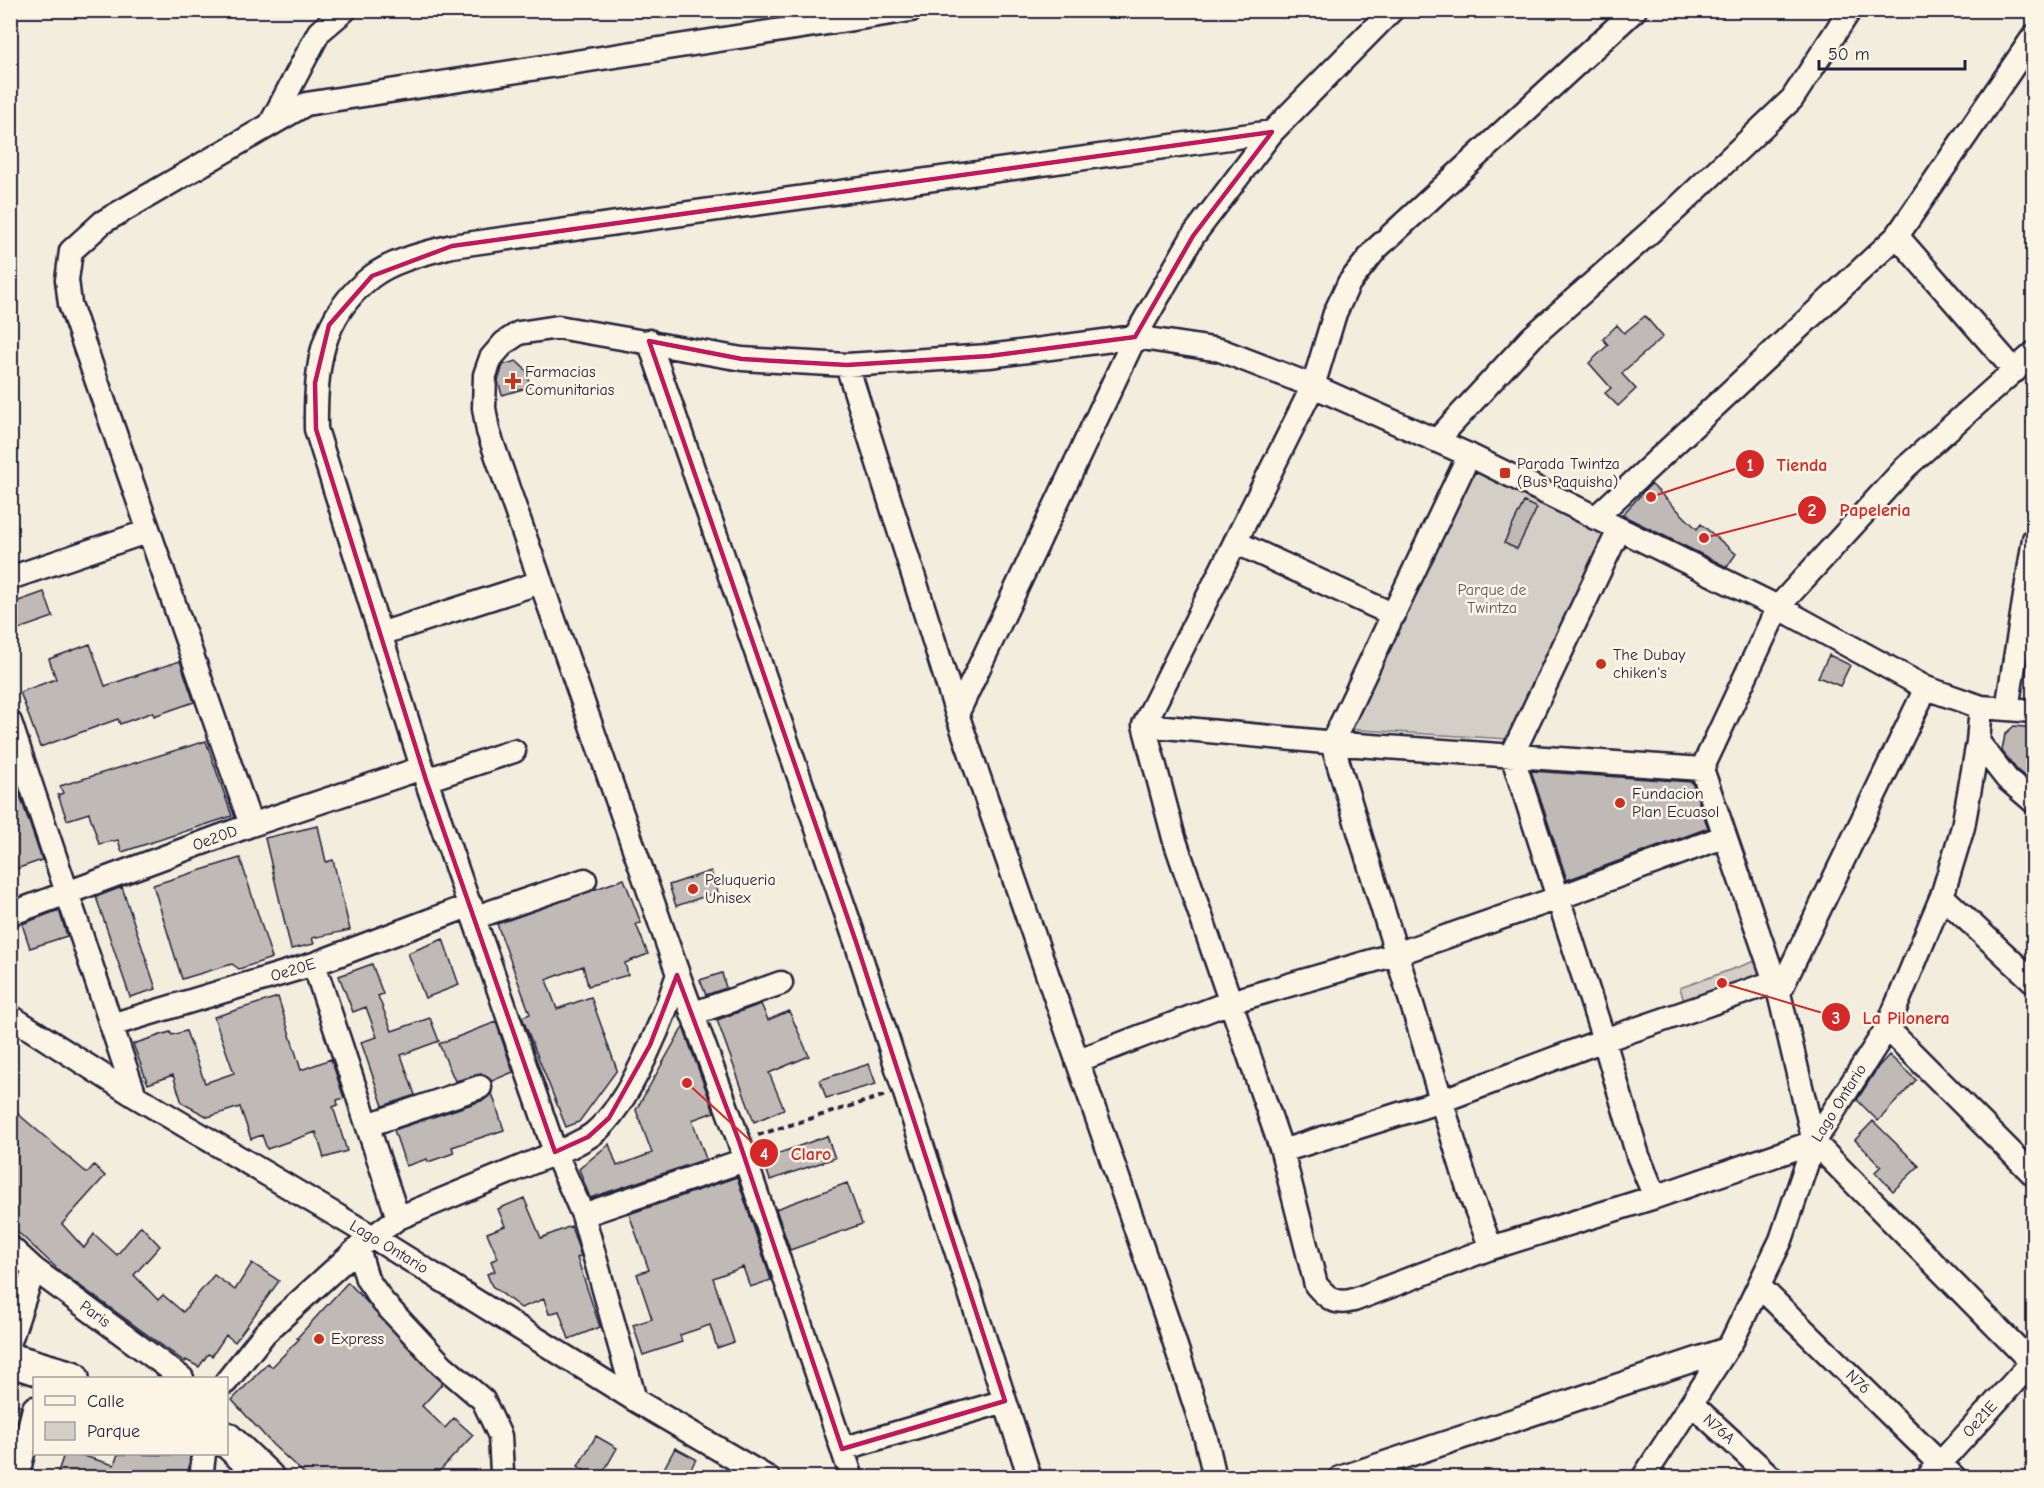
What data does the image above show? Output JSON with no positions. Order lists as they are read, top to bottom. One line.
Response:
{"streets":{"street":["Oe20D","Oe20E","Lago Ontario","Paris","N76","Oe21E","N76A"]},"crossings":[["Lago Ontario","N76"],["Lago Ontario","N76A"],["N76","Oe21E"]],"parks":["Parque de Twintza"],"places":{"health":["Farmacias Comunitarias"],"transit":["Parada Twintza (Bus Paquisha)"],"other":["Tienda","Papeleria","The Dubay chiken's","Fundacion Plan Ecuasol","Peluqueria Unisex","La Pilonera","Claro","Express"]},"legend":["Calle","Parque"],"scale_bar":"50 m"}
